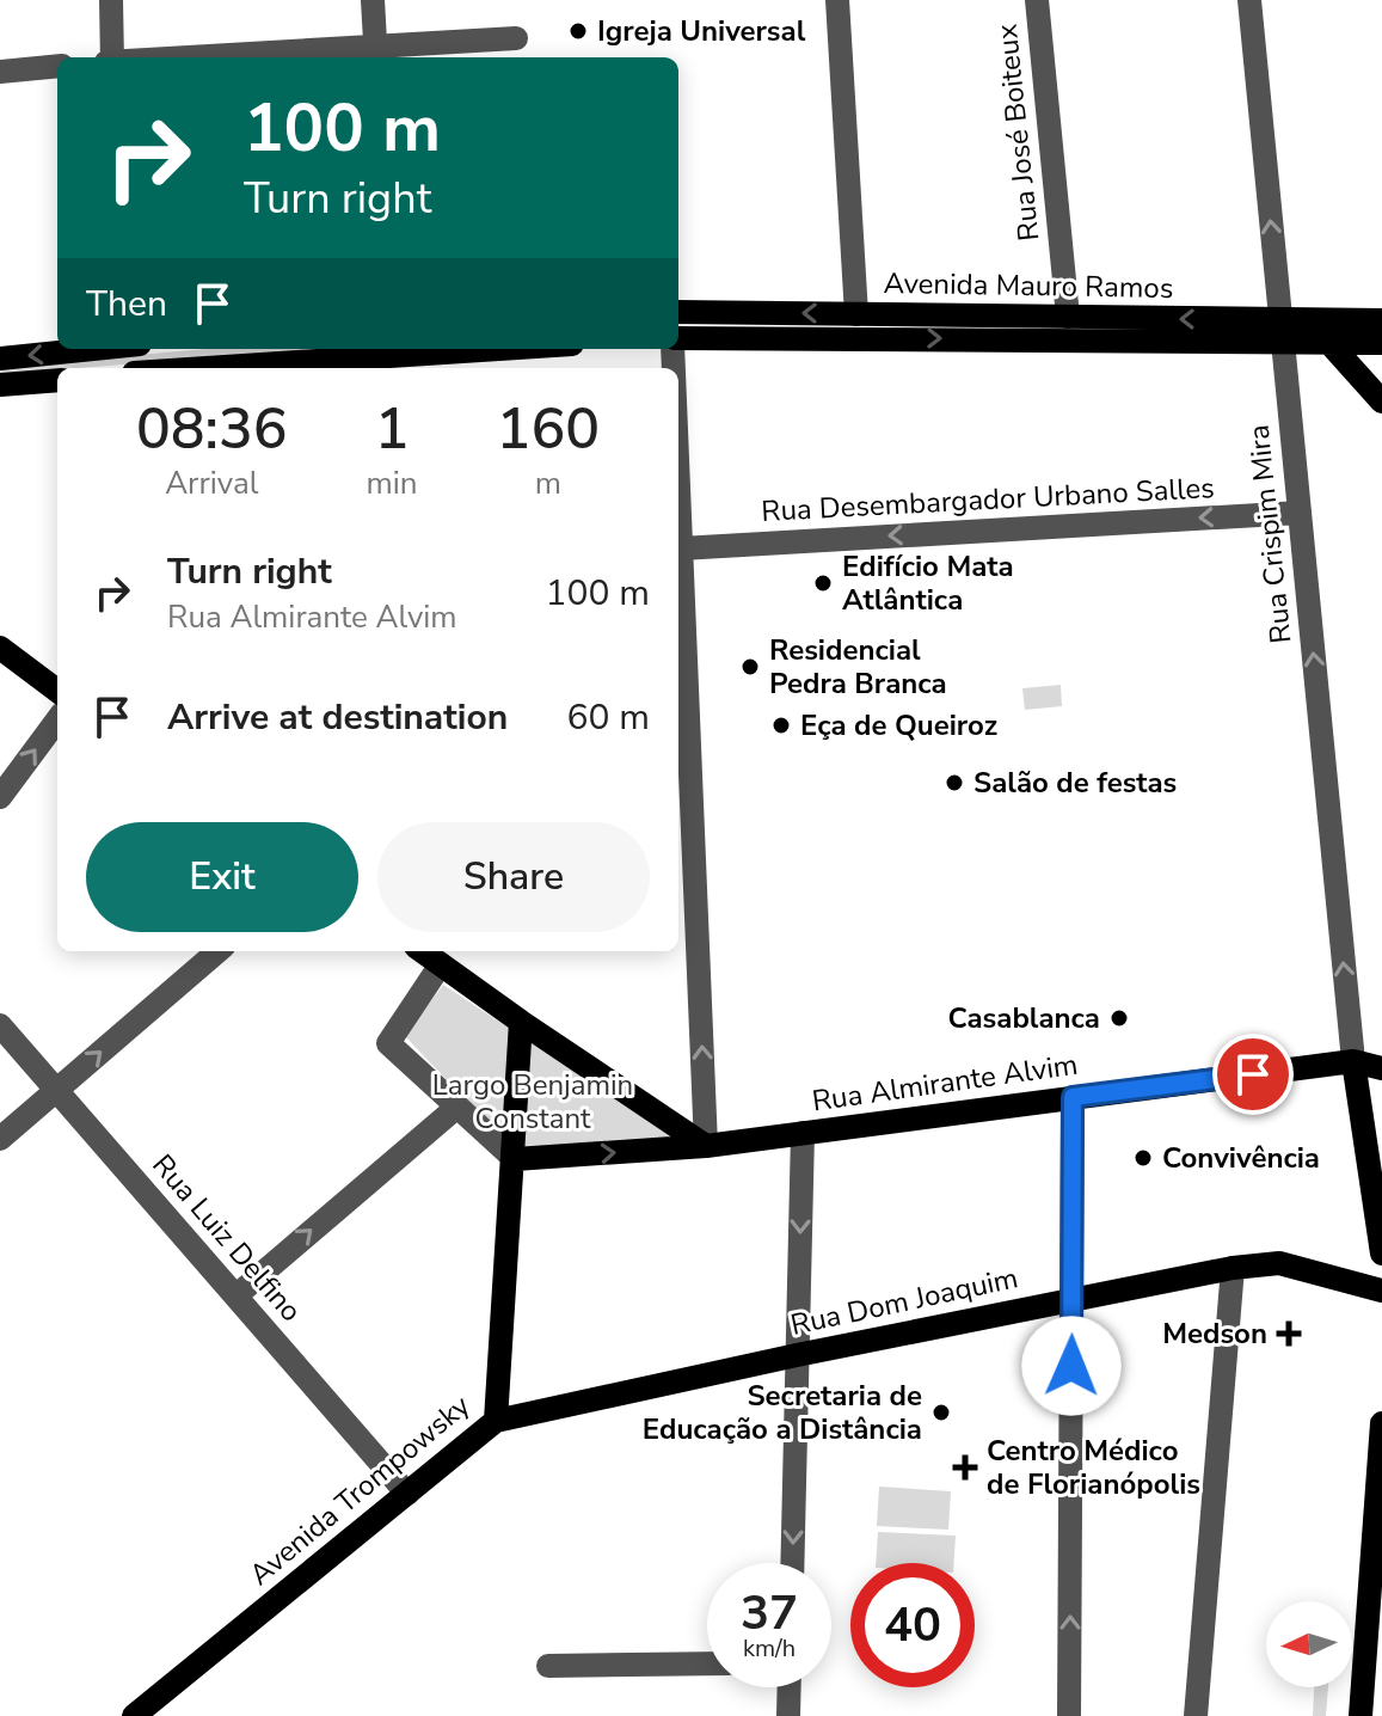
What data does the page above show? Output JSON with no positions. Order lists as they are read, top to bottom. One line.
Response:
{"streets":{"main road":["Avenida Mauro Ramos","Rua Almirante Alvim","Rua Dom Joaquim","Avenida Trompowsky"],"street":["Rua José Boiteux","Rua Desembargador Urbano Salles","Rua Crispim Mira","Rua Luiz Delfino"]},"crossings":[["Rua José Boiteux","Avenida Mauro Ramos"],["Avenida Mauro Ramos","Rua Crispim Mira"],["Rua Desembargador Urbano Salles","Rua Crispim Mira"],["Rua Crispim Mira","Rua Almirante Alvim"],["Rua Almirante Alvim","Avenida Trompowsky"],["Rua Luiz Delfino","Avenida Trompowsky"],["Rua Dom Joaquim","Avenida Trompowsky"]],"one_way":["Rua Desembargador Urbano Salles","Rua Crispim Mira"],"parks":["Largo Benjamin Constant"],"places":{"other":["Igreja Universal","Edifício Mata Atlântica","Residencial Pedra Branca","Eça de Queiroz","Salão de festas","Casablanca","Convivência","Secretaria de Educação a Distância"],"health":["Medson","Centro Médico de Florianópolis"]},"north":"left","page":{"turn":["100 m","Turn right"],"then":"Then","eta":["08:36","Arrival","1","min","160","m"],"list":[{"name":"Turn right","note":"Rua Almirante Alvim","value":"100 m"},{"name":"Arrive at destination","value":"60 m"}],"buttons":["Exit","Share"],"speed":"37 km/h","limit":"40"}}
